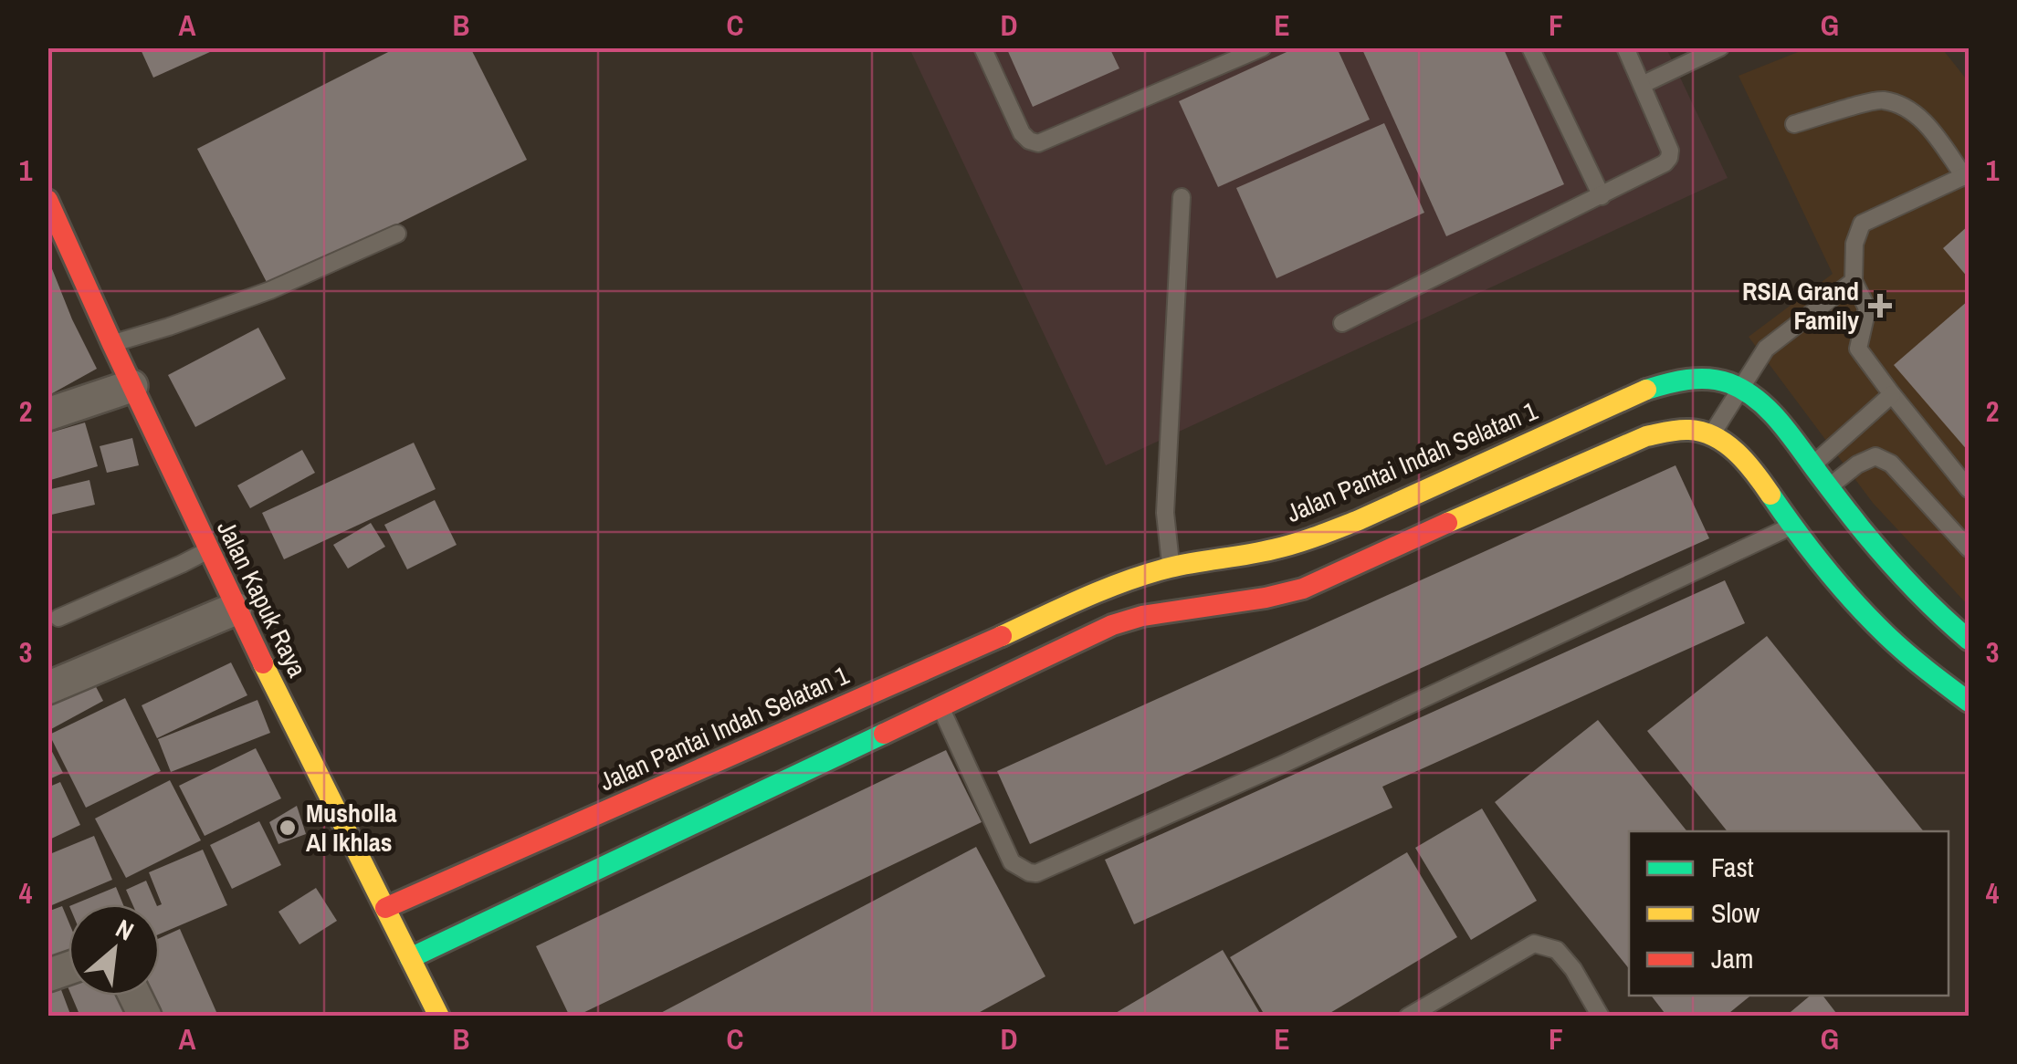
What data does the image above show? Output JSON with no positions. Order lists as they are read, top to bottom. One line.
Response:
{"streets":{"street":["Jalan Pantai Indah Selatan 1","Jalan Kapuk Raya"]},"crossings":[["Jalan Pantai Indah Selatan 1","Jalan Kapuk Raya"]],"places":{"health":["RSIA Grand Family"],"other":["Musholla Al Ikhlas"]},"legend":["Fast","Slow","Jam"],"north":"top right","grid":{"columns":["A","B","C","D","E","F","G"],"rows":["1","2","3","4"]}}
